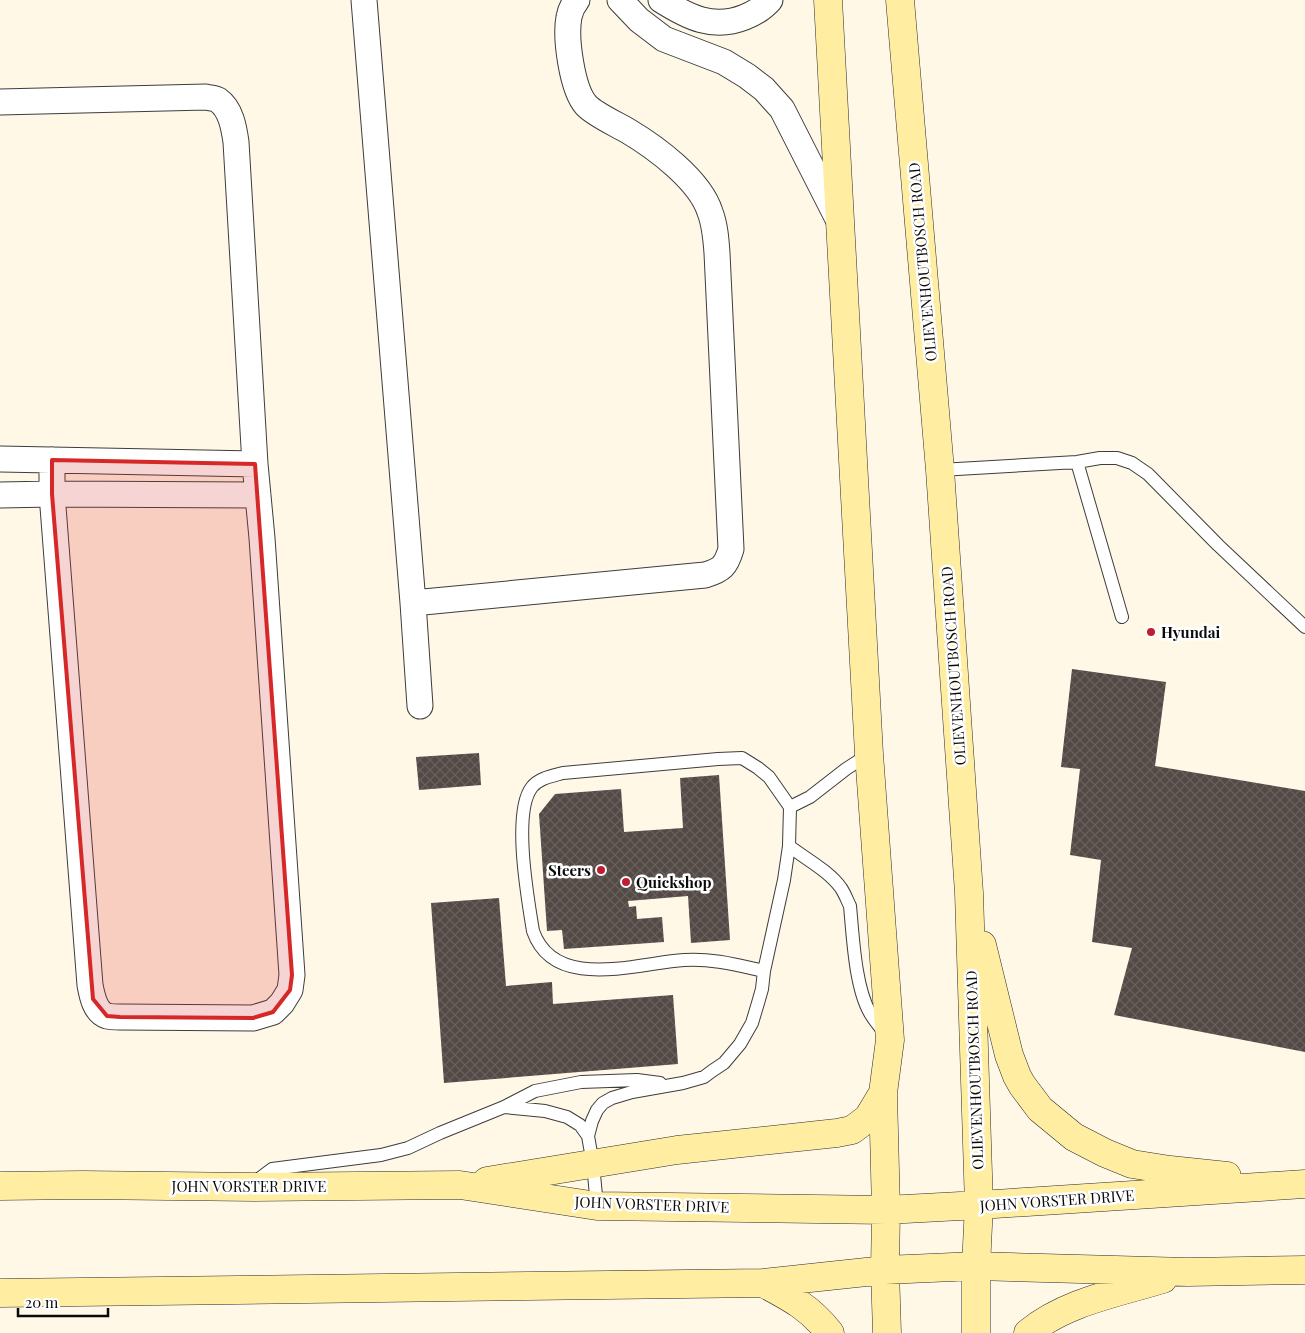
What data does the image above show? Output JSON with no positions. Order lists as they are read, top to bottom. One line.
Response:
{"streets":{"main road":["OLIEVENHOUTBOSCH ROAD","JOHN VORSTER DRIVE"]},"crossings":[["OLIEVENHOUTBOSCH ROAD","JOHN VORSTER DRIVE"]],"places":["Hyundai","Steers","Quickshop"],"scale_bar":"20 m"}
